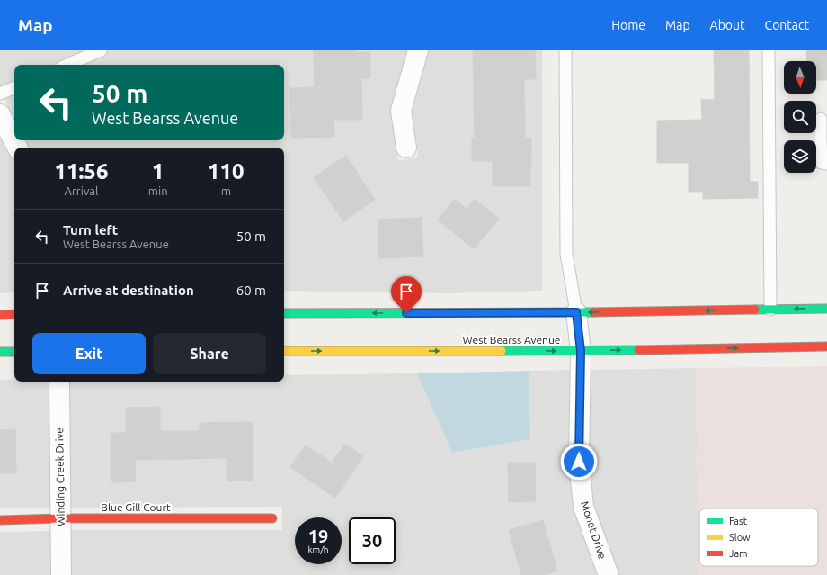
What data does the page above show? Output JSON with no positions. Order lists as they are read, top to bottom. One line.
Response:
{"streets":{"main road":["West Bearss Avenue","Blue Gill Court"],"street":["Winding Creek Drive","Monet Drive"]},"crossings":[["West Bearss Avenue","Monet Drive"],["Winding Creek Drive","Blue Gill Court"]],"legend":["Fast","Slow","Jam"],"north":"bottom","page":{"header":"Map","nav":["Home","Map","About","Contact"],"turn":["50 m","West Bearss Avenue"],"eta":["11:56","Arrival","1","min","110","m"],"list":[{"name":"Turn left","note":"West Bearss Avenue","value":"50 m"},{"name":"Arrive at destination","value":"60 m"}],"buttons":["Exit","Share"],"speed":"19 km/h","limit":"30"}}
